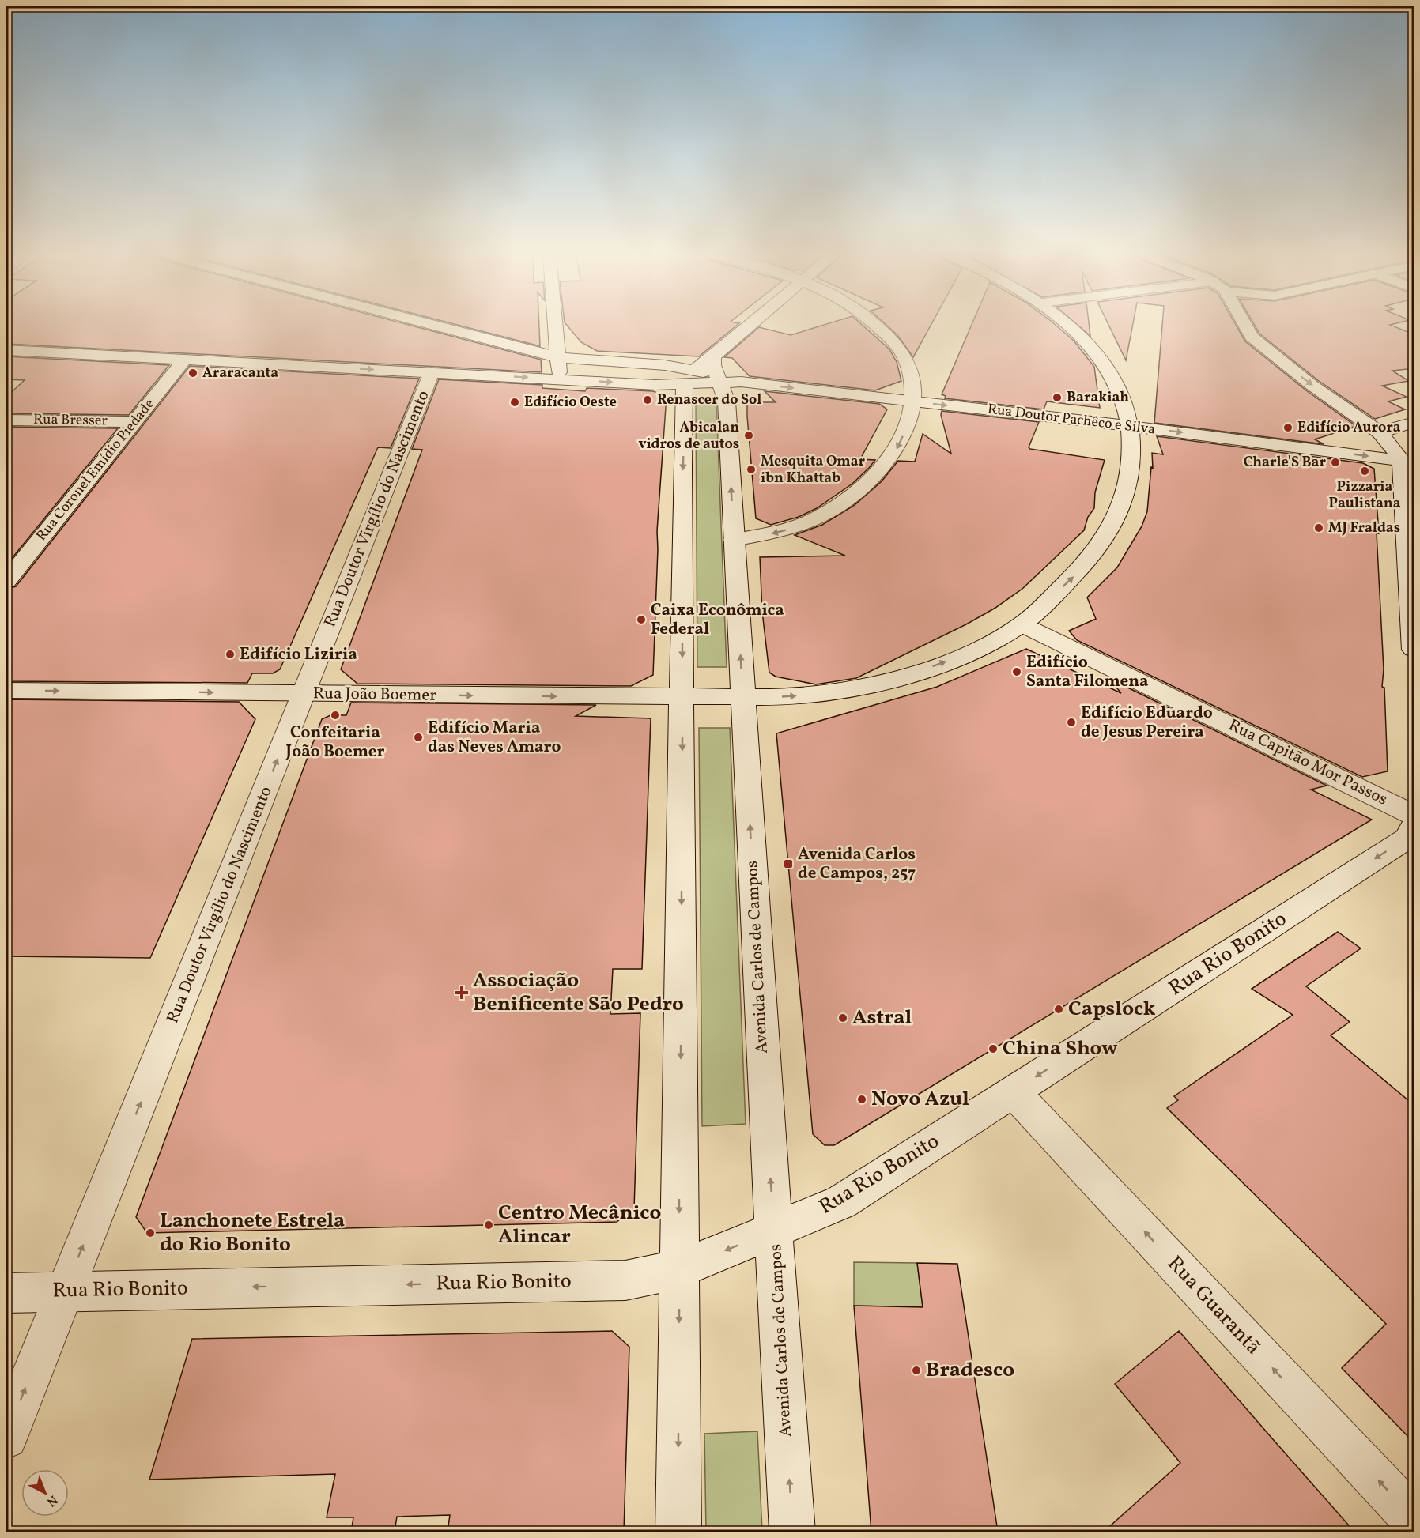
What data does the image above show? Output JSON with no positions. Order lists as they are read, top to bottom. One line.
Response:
{"streets":{"street":["Rua Doutor Pachêco e Silva","Rua Bresser","Rua Coronel Emídio Piedade","Rua Doutor Virgílio do Nascimento","Rua João Boemer","Rua Capitão Mor Passos","Rua Rio Bonito","Avenida Carlos de Campos","Rua Guarantã"]},"crossings":[["Rua Doutor Pachêco e Silva","Rua João Boemer"],["Rua Doutor Pachêco e Silva","Avenida Carlos de Campos"],["Rua Bresser","Rua Coronel Emídio Piedade"],["Rua Doutor Virgílio do Nascimento","Rua João Boemer"],["Rua Doutor Virgílio do Nascimento","Rua Rio Bonito"],["Rua João Boemer","Rua Capitão Mor Passos"],["Rua João Boemer","Avenida Carlos de Campos"],["Rua Rio Bonito","Avenida Carlos de Campos"],["Rua Rio Bonito","Rua Guarantã"]],"one_way":["Rua Doutor Pachêco e Silva","Rua Doutor Virgílio do Nascimento","Rua João Boemer","Rua Rio Bonito","Rua Guarantã"],"places":{"other":["Araracanta","Barakiah","Renascer do Sol","Edifício Oeste","Edifício Aurora","Abicalan vidros de autos","Charle'S Bar","Mesquita Omar ibn Khattab","Pizzaria Paulistana","MJ Fraldas","Caixa Econômica Federal","Edifício Liziria","Edifício Santa Filomena","Confeitaria João Boemer","Edifício Eduardo de Jesus Pereira","Edifício Maria das Neves Amaro","Capslock","Astral","China Show","Novo Azul","Centro Mecânico Alincar","Lanchonete Estrela do Rio Bonito","Bradesco"],"transit":["Avenida Carlos de Campos, 257"],"health":["Associação Benificente São Pedro"]},"north":"bottom right"}
